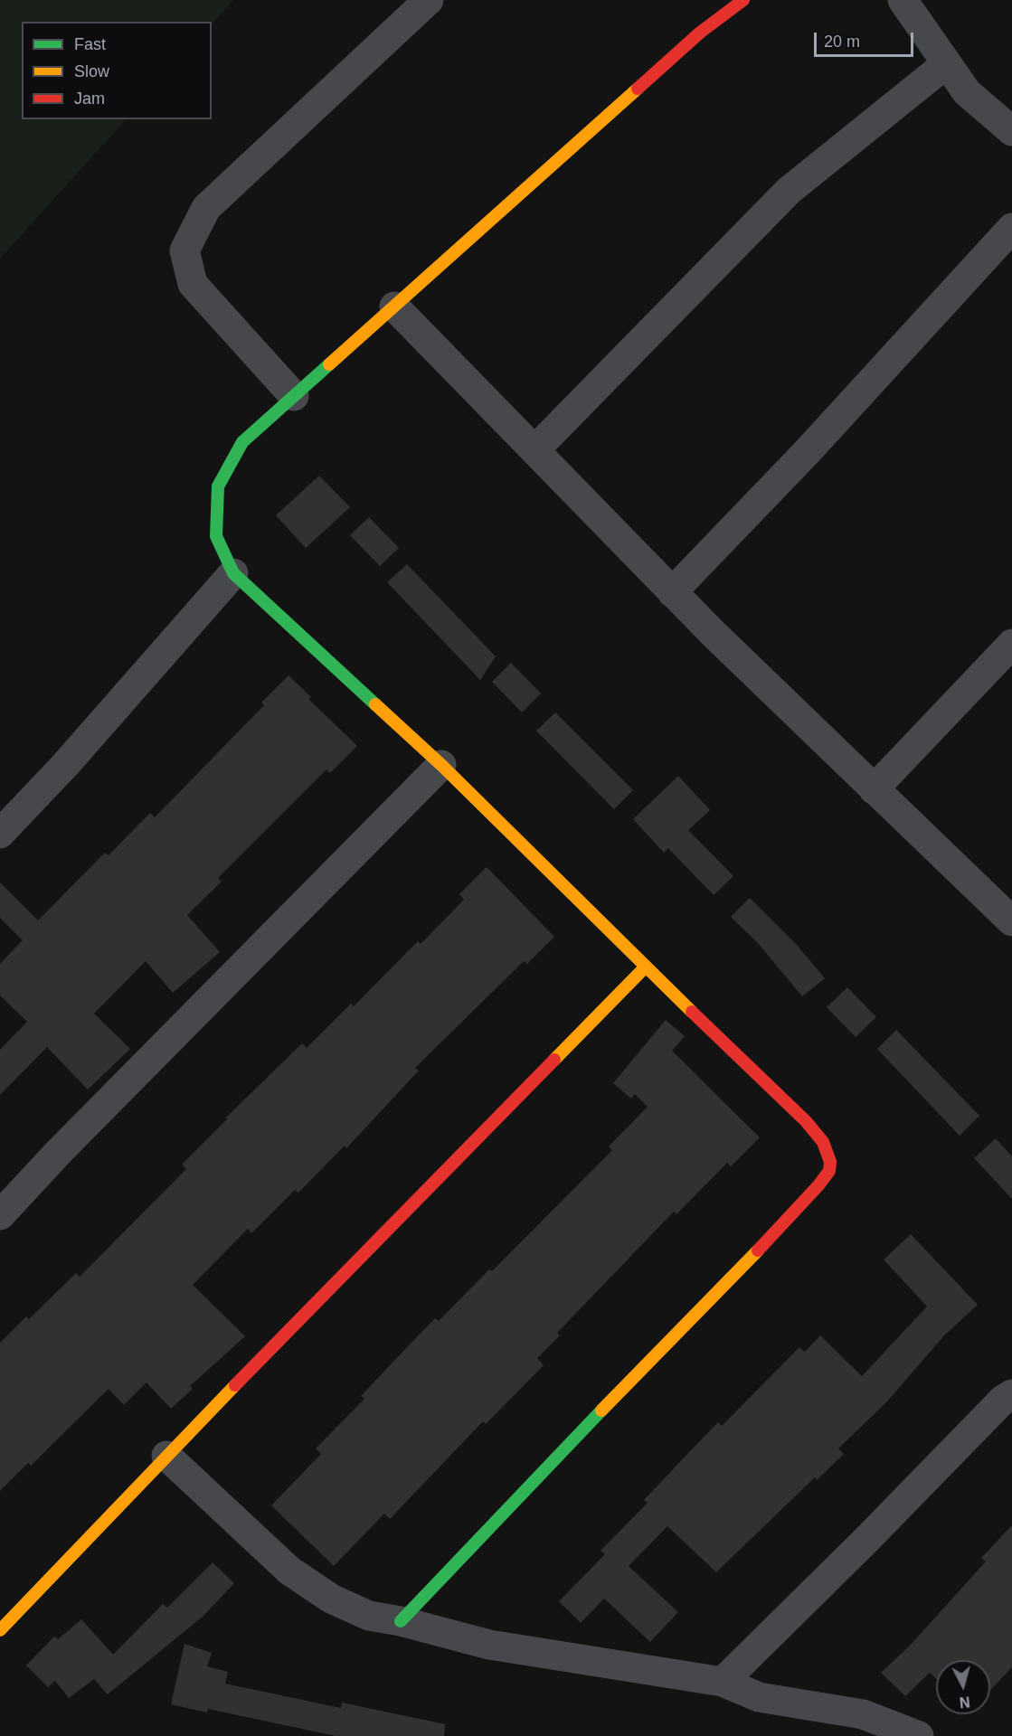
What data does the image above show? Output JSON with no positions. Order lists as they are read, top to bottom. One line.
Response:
{"legend":["Fast","Slow","Jam"],"scale_bar":"20 m","north":"bottom"}
